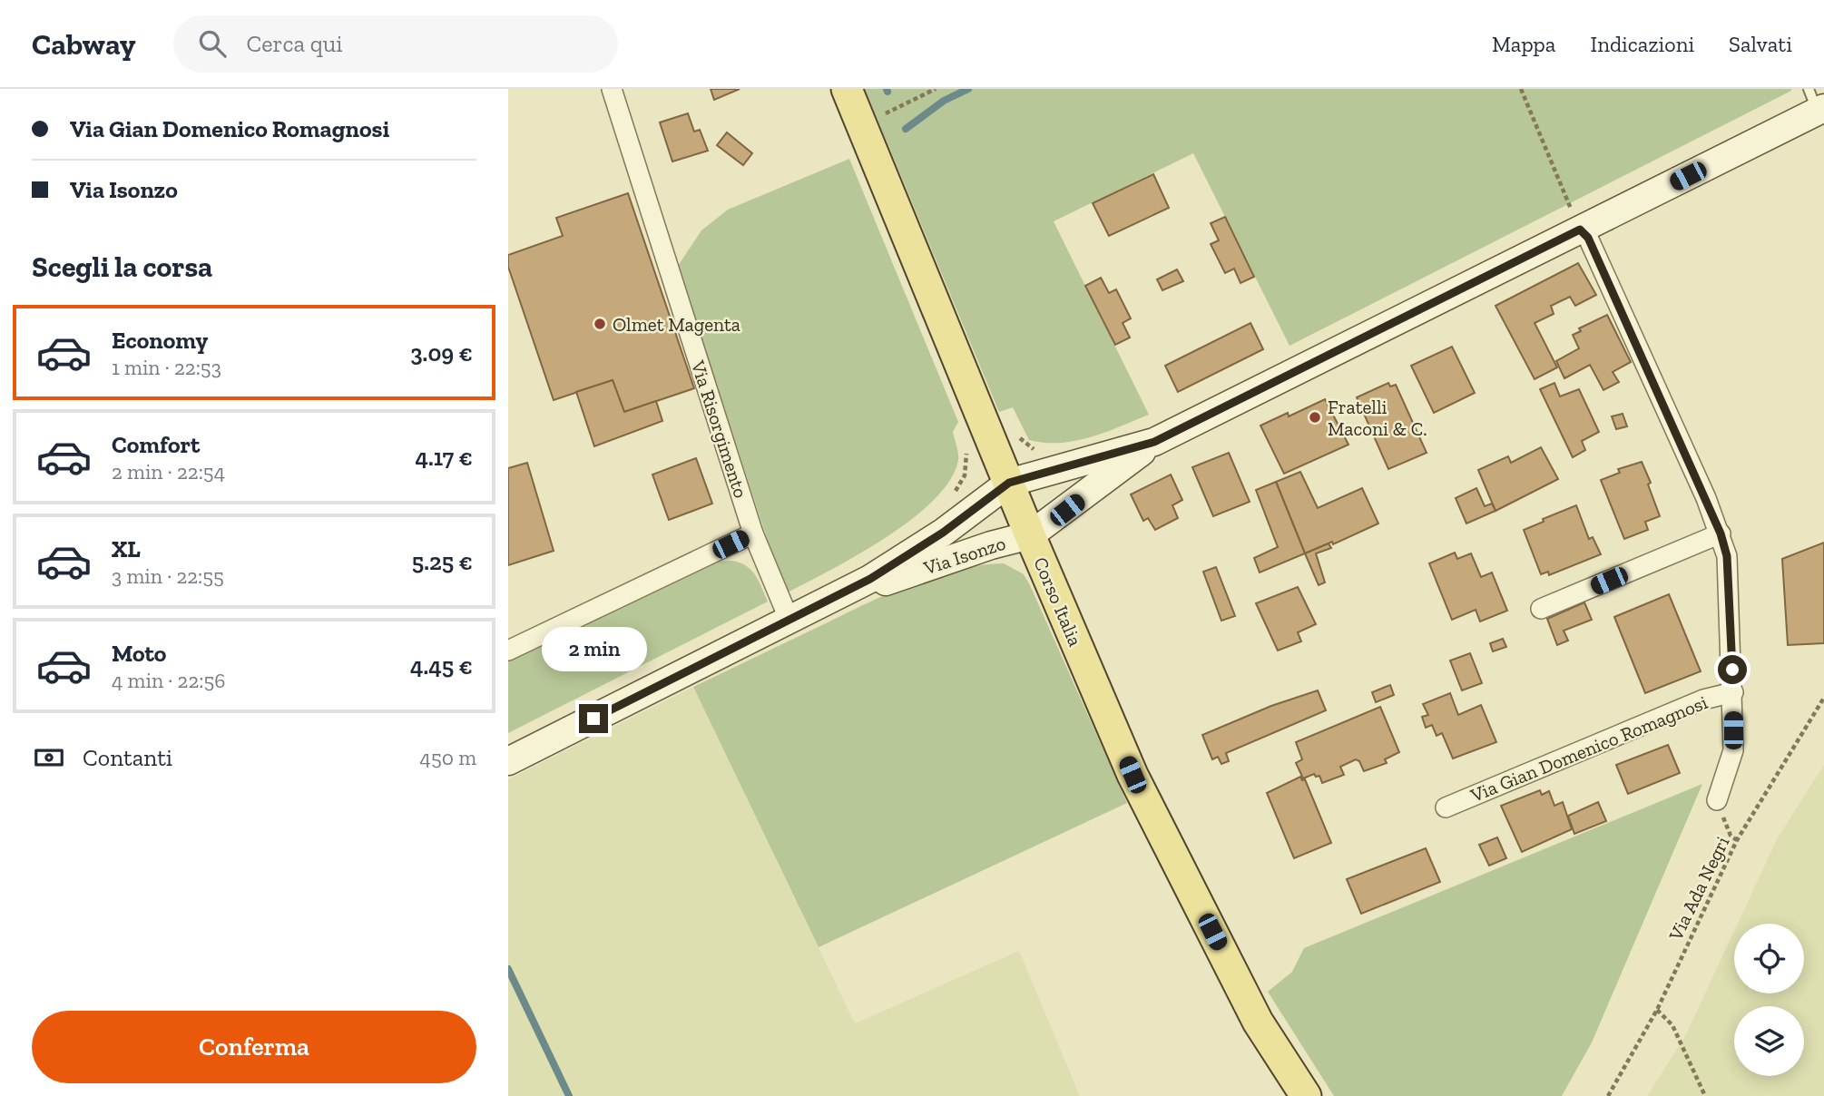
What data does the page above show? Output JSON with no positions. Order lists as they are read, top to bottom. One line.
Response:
{"streets":{"main road":["Corso Italia"],"street":["Via Risorgimento","Via Isonzo","Via Gian Domenico Romagnosi"],"path":["Via Ada Negri"]},"crossings":[["Via Risorgimento","Via Isonzo"],["Via Isonzo","Corso Italia"]],"places":["Olmet Magenta","Fratelli Maconi & C."],"page":{"header":"Cabway","search":"Cerca qui","nav":["Mappa","Indicazioni","Salvati"],"banner":["Via Gian Domenico Romagnosi","Via Isonzo"],"heading":"Scegli la corsa","list":[{"name":"Economy","note":"1 min · 22:53","value":"3.09 €"},{"name":"Comfort","note":"2 min · 22:54","value":"4.17 €"},{"name":"XL","note":"3 min · 22:55","value":"5.25 €"},{"name":"Moto","note":"4 min · 22:56","value":"4.45 €"}],"bubble":"2 min","pay":["Contanti","450 m"],"buttons":"Conferma"}}
